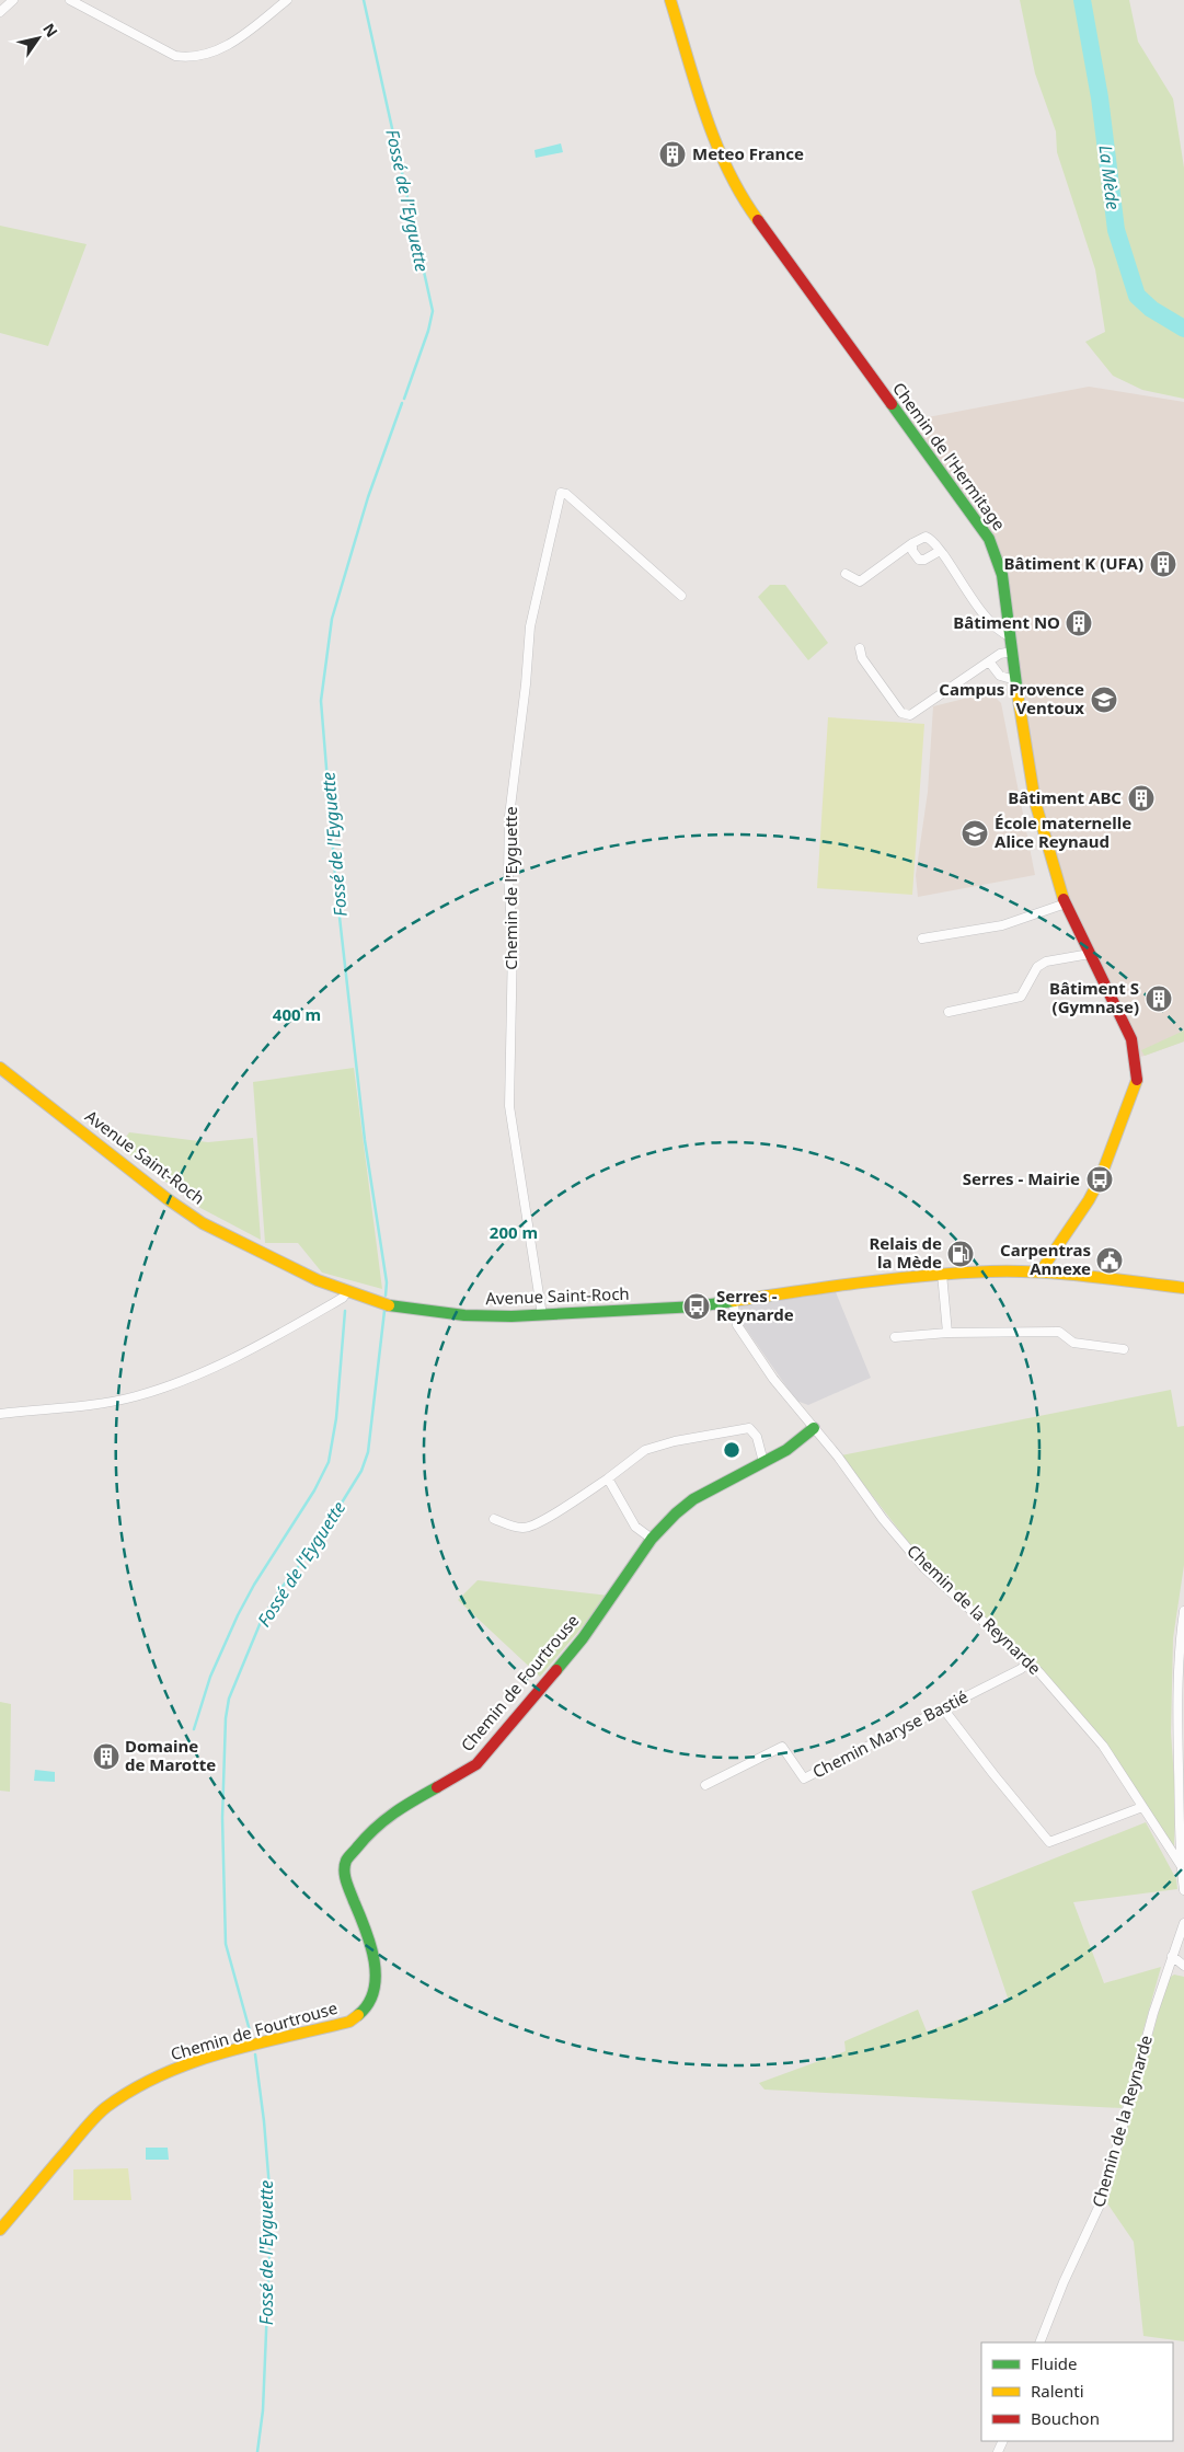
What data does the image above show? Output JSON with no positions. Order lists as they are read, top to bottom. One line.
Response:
{"streets":{"street":["Chemin de l'Hermitage","Chemin de l'Eyguette","Avenue Saint-Roch","Chemin de la Reynarde","Chemin de Fourtrouse","Chemin Maryse Bastié"]},"crossings":[["Chemin de l'Hermitage","Avenue Saint-Roch"],["Chemin de l'Eyguette","Avenue Saint-Roch"],["Avenue Saint-Roch","Chemin de la Reynarde"],["Chemin de la Reynarde","Chemin de Fourtrouse"],["Chemin de la Reynarde","Chemin Maryse Bastié"]],"water":["La Mède","Fossé de l'Eyguette"],"places":{"building":["Meteo France","Bâtiment K (UFA)","Bâtiment NO","Bâtiment ABC","Bâtiment S (Gymnase)","Domaine de Marotte"],"school or university":["Campus Provence Ventoux","École maternelle Alice Reynaud"],"bus stop":["Serres - Mairie","Serres - Reynarde"],"fuel station":["Relais de la Mède"],"public building":["Carpentras Annexe"]},"legend":["Fluide","Ralenti","Bouchon"],"north":"top right","rings":["400 m","200 m"]}
